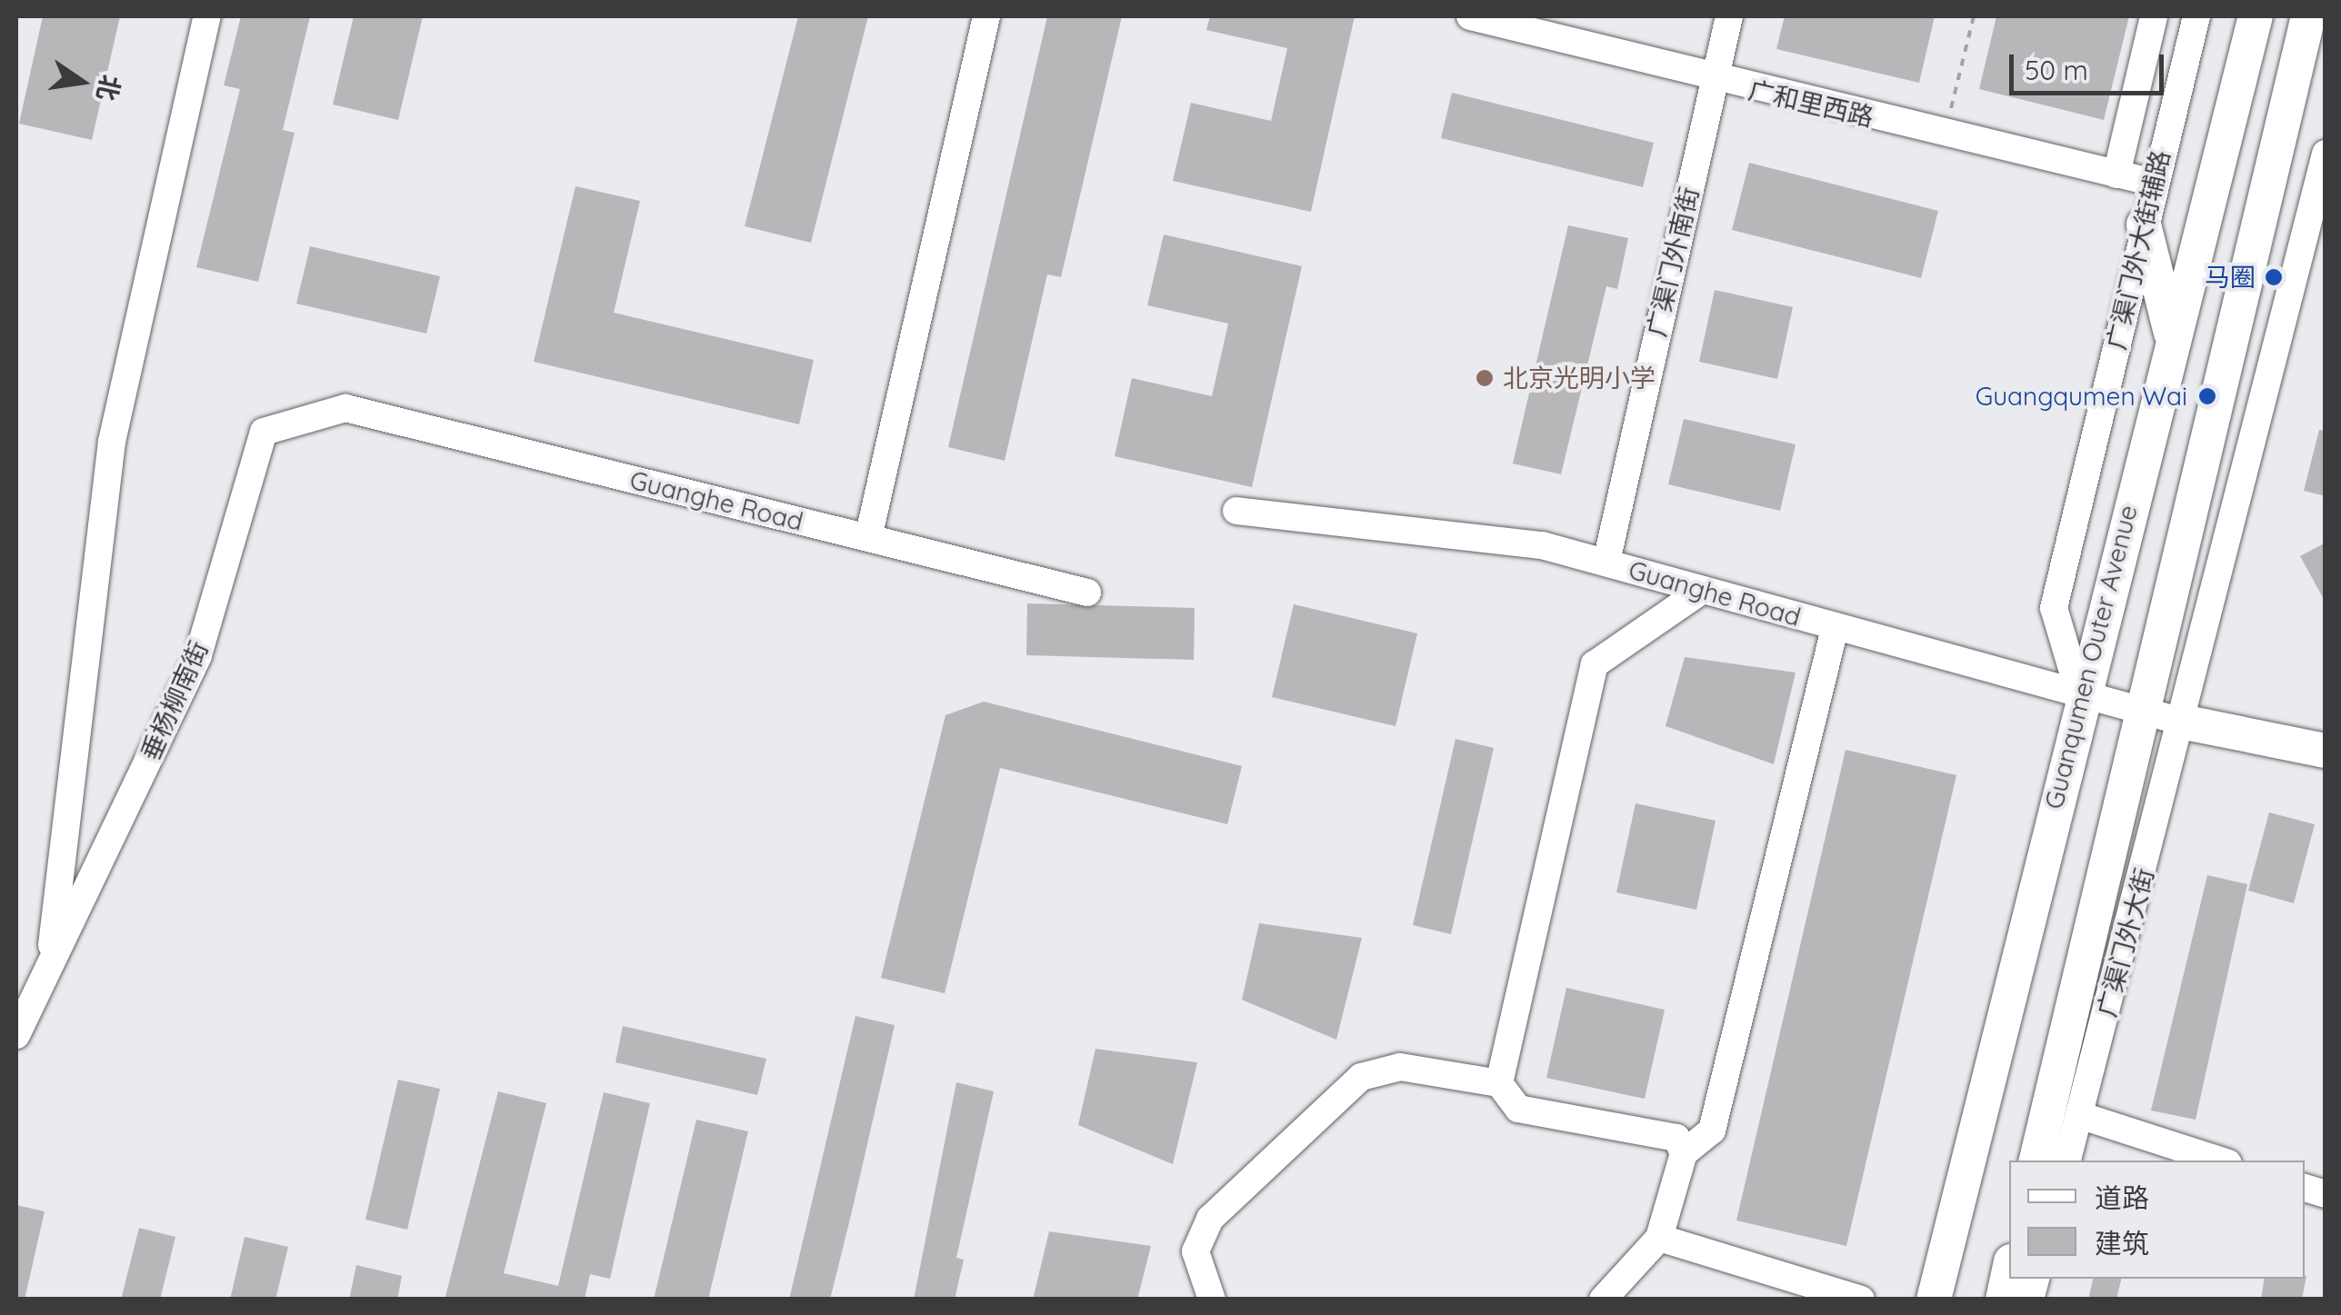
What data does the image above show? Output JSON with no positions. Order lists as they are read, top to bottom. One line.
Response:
{"streets":{"main road":["Guanqumen Outer Avenue"],"street":["广和里西路","广渠门外大街辅路","广渠门外南街","Guanghe Road","垂杨柳南街","广渠门外大街"]},"crossings":[["广和里西路","广渠门外大街辅路"],["广和里西路","广渠门外南街"],["广渠门外大街辅路","Guanghe Road"],["广渠门外大街辅路","Guanqumen Outer Avenue"],["广渠门外南街","Guanghe Road"],["Guanghe Road","Guanqumen Outer Avenue"],["Guanghe Road","垂杨柳南街"],["Guanghe Road","广渠门外大街"]],"places":["马圈","北京光明小学","Guangqumen Wai"],"legend":["道路","建筑"],"scale_bar":"50 m","north":"right"}
